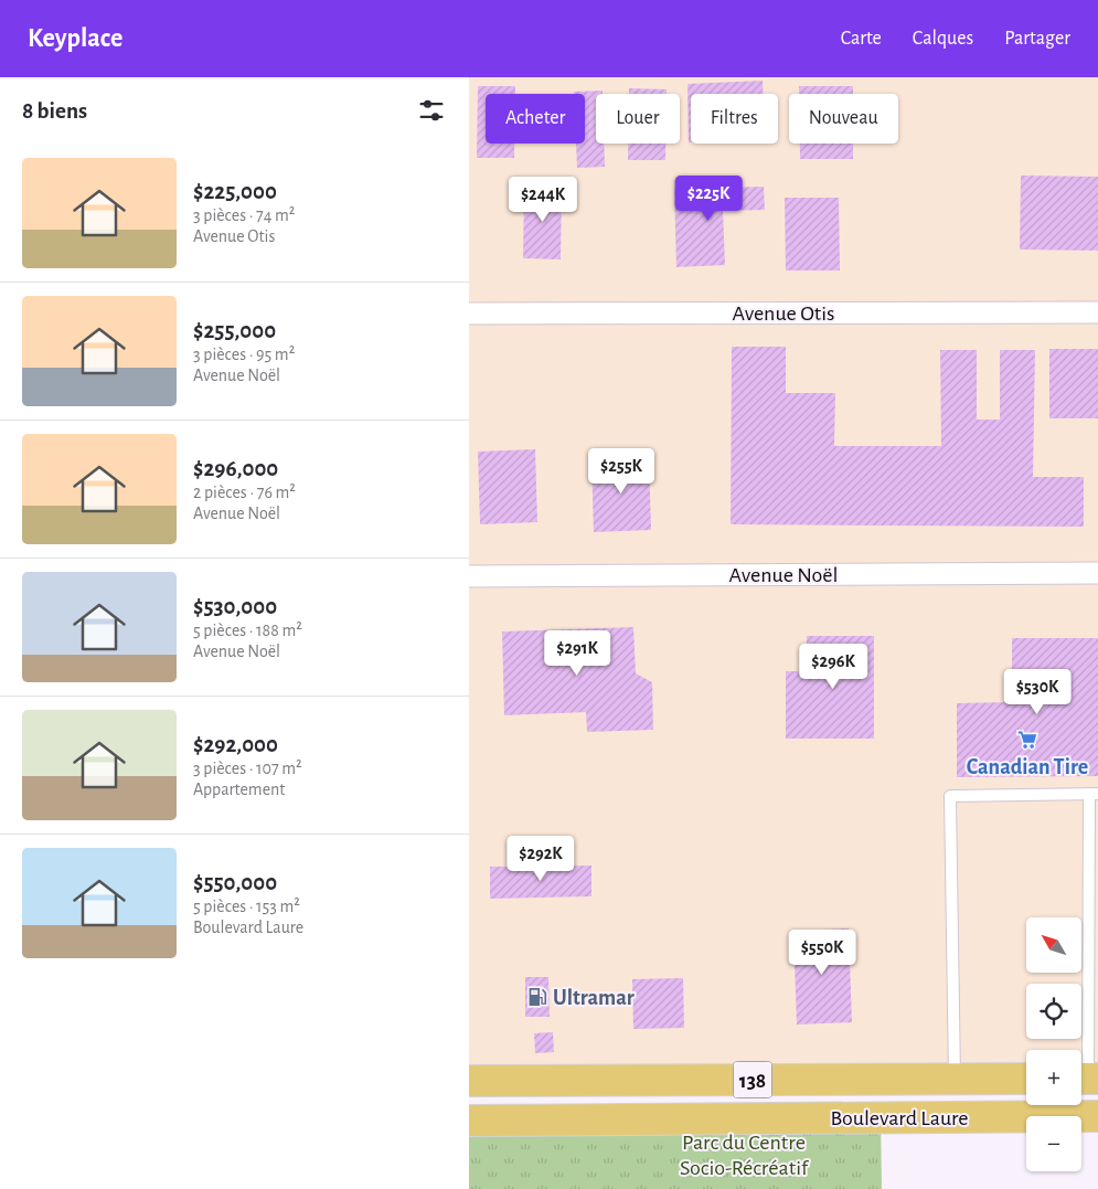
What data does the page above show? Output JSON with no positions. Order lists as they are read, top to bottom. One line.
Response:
{"streets":{"highway":["138","Boulevard Laure"],"street":["Avenue Otis","Avenue Noël"]},"parks":["Parc du Centre Socio-Récréatif"],"places":{"supermarket":["Canadian Tire"],"fuel station":["Ultramar"]},"north":"top left","page":{"header":"Keyplace","nav":["Carte","Calques","Partager"],"heading":"8 biens","chip":["Acheter","Louer","Filtres","Nouveau"],"list":[{"name":"$225,000","note":"3 pièces · 74 m² · Avenue Otis"},{"name":"$255,000","note":"3 pièces · 95 m² · Avenue Noël"},{"name":"$296,000","note":"2 pièces · 76 m² · Avenue Noël"},{"name":"$530,000","note":"5 pièces · 188 m² · Avenue Noël"},{"name":"$292,000","note":"3 pièces · 107 m² · Appartement"},{"name":"$550,000","note":"5 pièces · 153 m² · Boulevard Laure"}],"price":["$225K","$244K","$255K","$291K","$296K","$530K","$292K","$550K"],"map_buttons":["+","−"]}}
